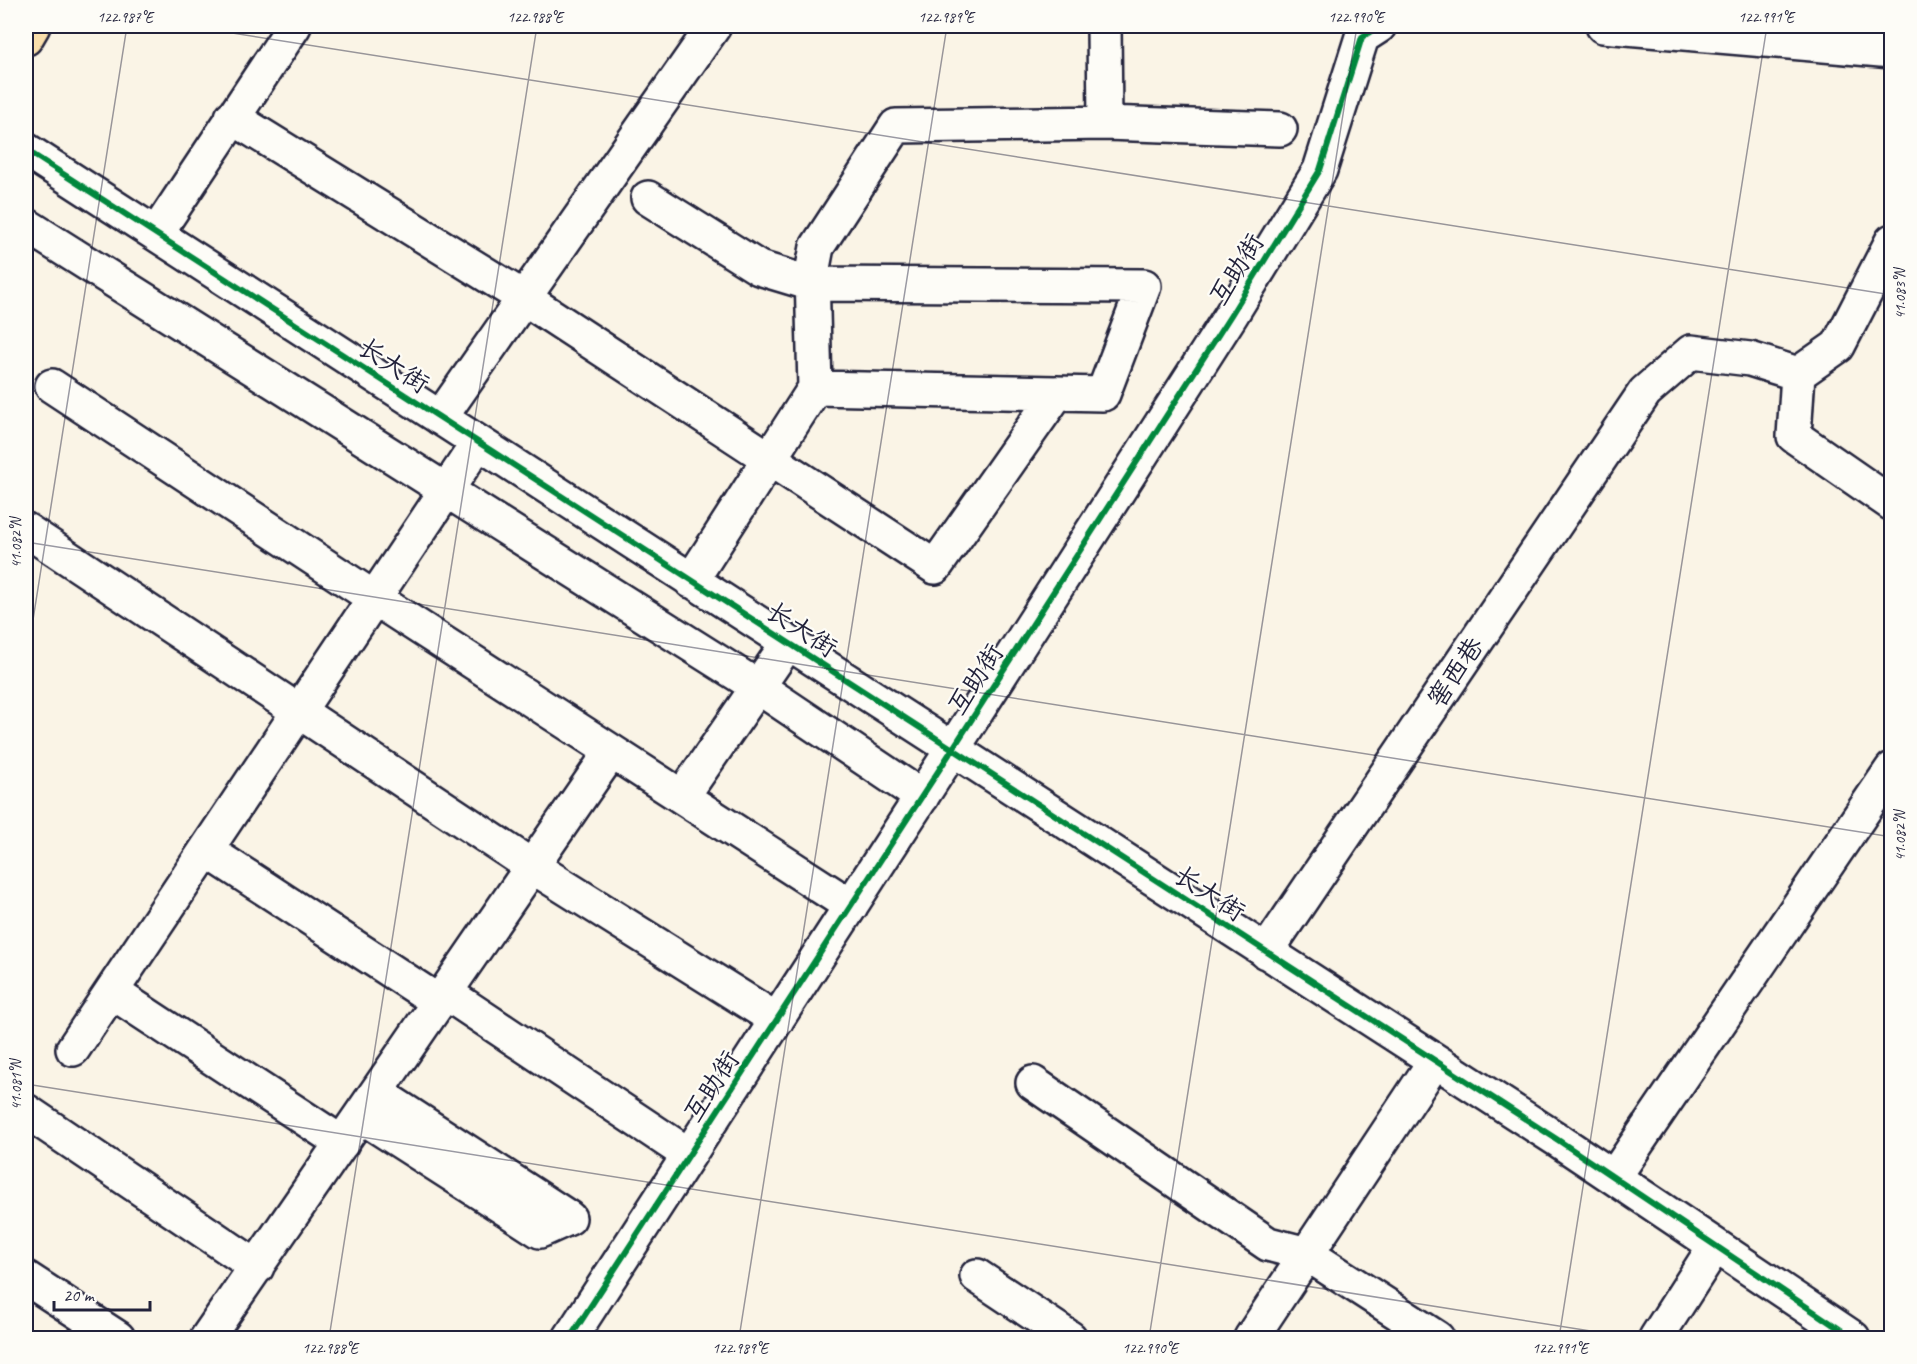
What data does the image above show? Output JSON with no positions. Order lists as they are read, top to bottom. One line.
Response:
{"streets":{"street":["互助街","长大街","窖西巷"]},"crossings":[["互助街","长大街"],["长大街","窖西巷"]],"scale_bar":"20 m","coordinates":["122.987°E","122.988°E","122.989°E","122.990°E","122.991°E","41.083°N","41.082°N","41.081°N"]}
